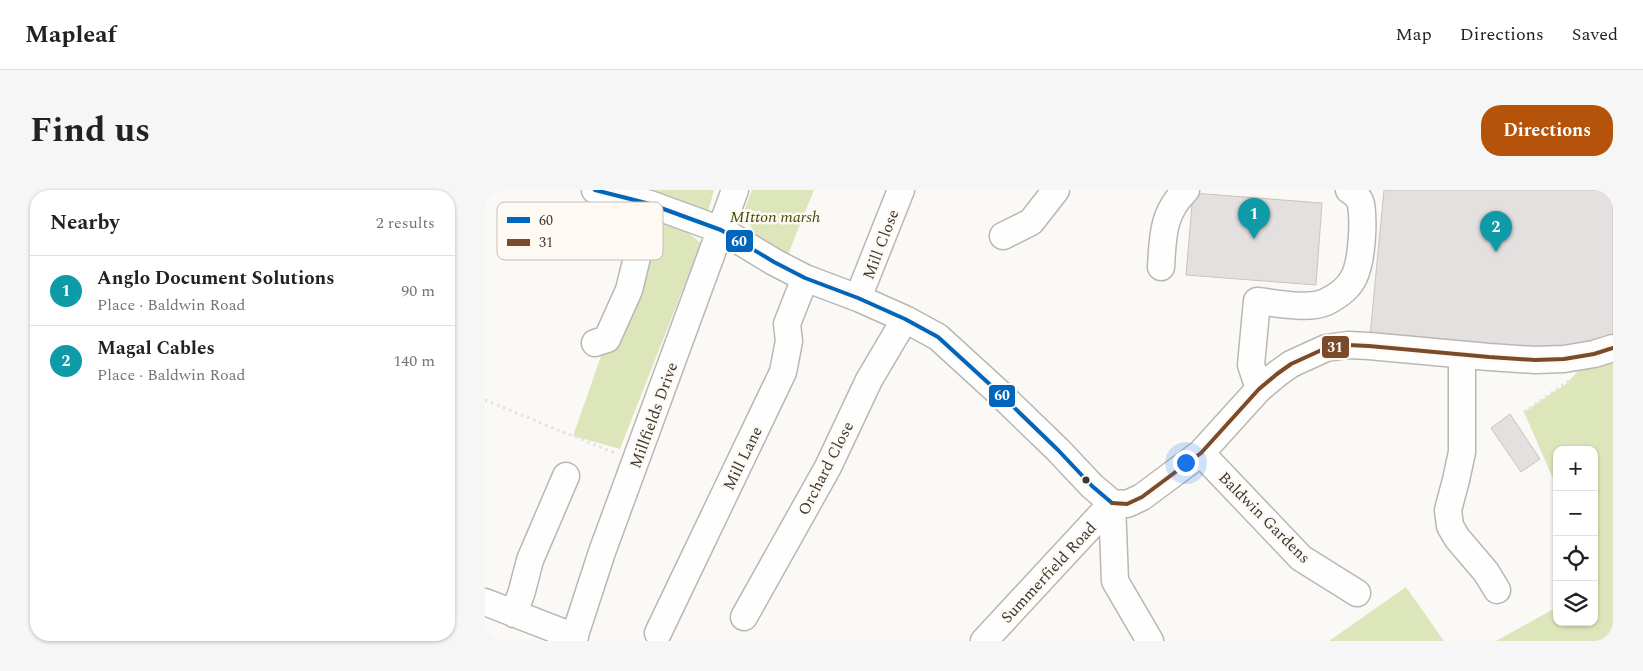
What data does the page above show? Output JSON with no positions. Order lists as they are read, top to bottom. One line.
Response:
{"streets":{"street":["Mill Close","Millfields Drive","Mill Lane","Orchard Close","Baldwin Gardens","Summerfield Road"]},"parks":["MItton marsh"],"lines":["transit line 60","transit line 31"],"legend":["60","31"],"page":{"header":"Mapleaf","nav":["Map","Directions","Saved"],"title":"Find us","buttons":"Directions","heading":["Nearby","2 results"],"pins":["1","2"],"list":[{"mark":"1","name":"Anglo Document Solutions","note":"Place · Baldwin Road","value":"90 m"},{"mark":"2","name":"Magal Cables","note":"Place · Baldwin Road","value":"140 m"}],"map_buttons":["+","−"]}}
